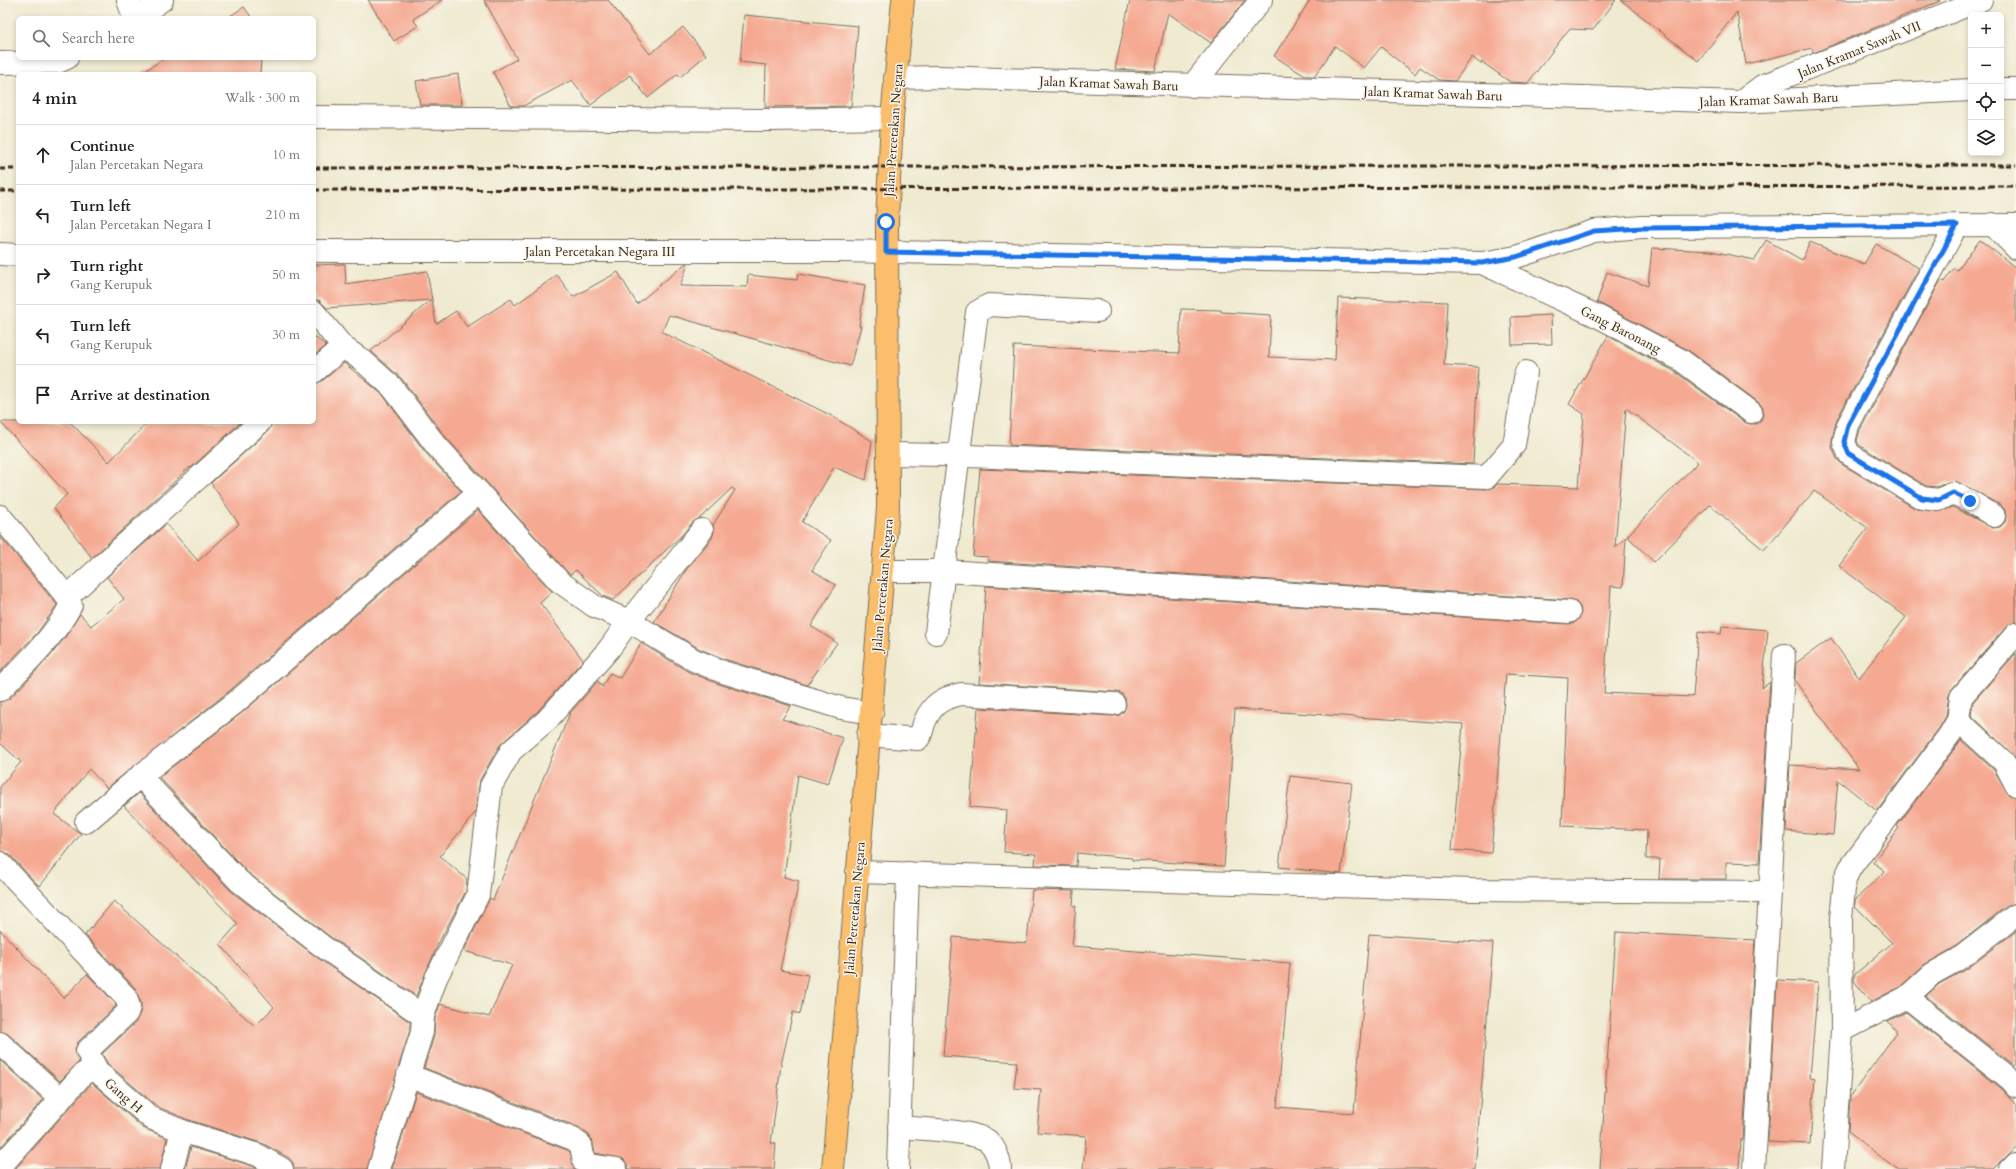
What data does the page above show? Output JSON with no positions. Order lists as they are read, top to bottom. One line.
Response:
{"streets":{"main road":["Jalan Percetakan Negara"],"street":["Jalan Kramat Sawah VII","Jalan Kramat Sawah Baru","Jalan Percetakan Negara III","Gang Baronang","Gang H"]},"crossings":[["Jalan Kramat Sawah VII","Jalan Kramat Sawah Baru"],["Jalan Kramat Sawah Baru","Jalan Percetakan Negara"],["Jalan Percetakan Negara","Jalan Percetakan Negara III"],["Jalan Percetakan Negara III","Gang Baronang"]],"page":{"map_buttons":["+","−"],"search":"Search here","heading":["4 min","Walk · 300 m"],"list":[["Continue","Jalan Percetakan Negara","10 m"],["Turn left","Jalan Percetakan Negara I","210 m"],["Turn right","Gang Kerupuk","50 m"],["Turn left","Gang Kerupuk","30 m"],"Arrive at destination"]}}
